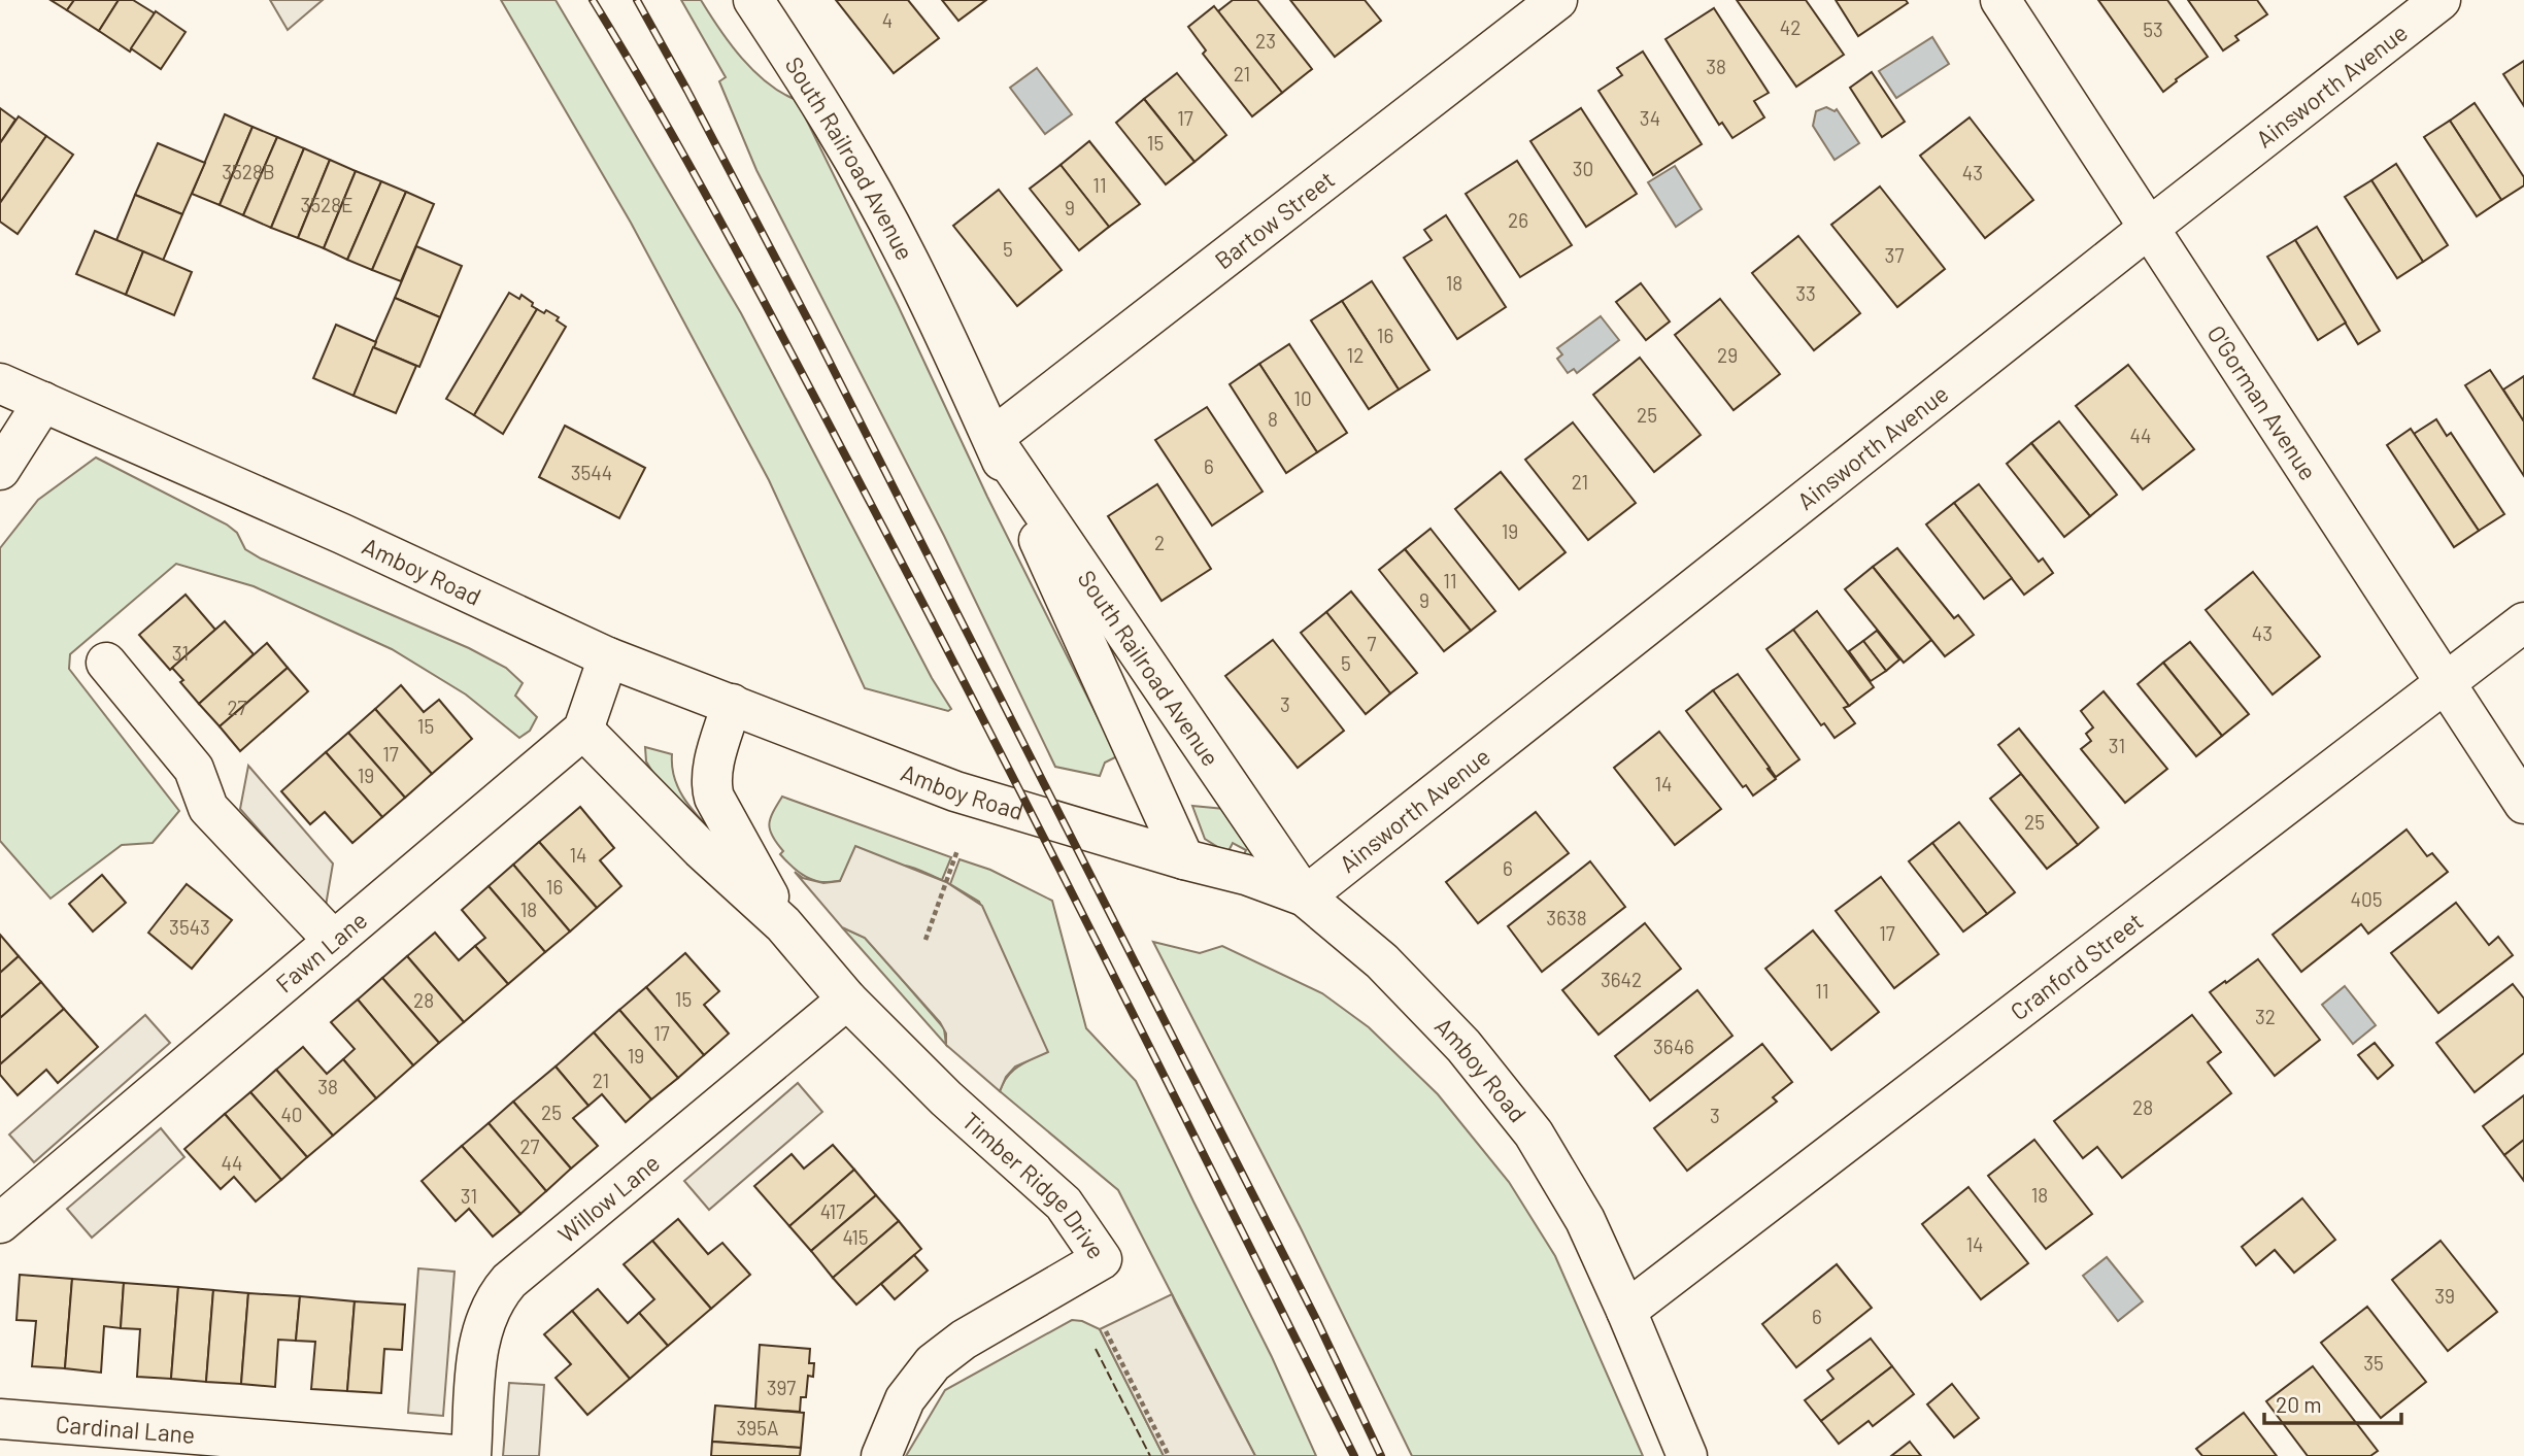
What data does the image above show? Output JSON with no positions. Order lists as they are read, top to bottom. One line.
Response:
{"streets":{"street":["Ainsworth Avenue","South Railroad Avenue","Bartow Street","O'Gorman Avenue","Amboy Road","Fawn Lane","Cranford Street","Timber Ridge Drive","Willow Lane","Cardinal Lane"]},"crossings":[["Ainsworth Avenue","South Railroad Avenue"],["Ainsworth Avenue","O'Gorman Avenue"],["Ainsworth Avenue","Amboy Road"],["South Railroad Avenue","Bartow Street"],["South Railroad Avenue","Amboy Road"],["O'Gorman Avenue","Cranford Street"],["Amboy Road","Cranford Street"],["Amboy Road","Timber Ridge Drive"],["Fawn Lane","Timber Ridge Drive"],["Timber Ridge Drive","Willow Lane"],["Willow Lane","Cardinal Lane"]],"house_numbers":["4","42","53","23","38","21","17","34","15","30","3528B","43","11","3528E","9","26","5","37","18","33","16","12","29","10","25","8","44","6","3544","21","19","2","11","9","43","7","31","5","3","27","15","31","17","19","14","25","14","6","16","405","18","3638","3543","17","3642","11","15","28","32","17","3646","19","21","38","28","25","40","3","27","44","18","31","417","415","14","39","6","35","397","395A"],"scale_bar":"20 m"}
